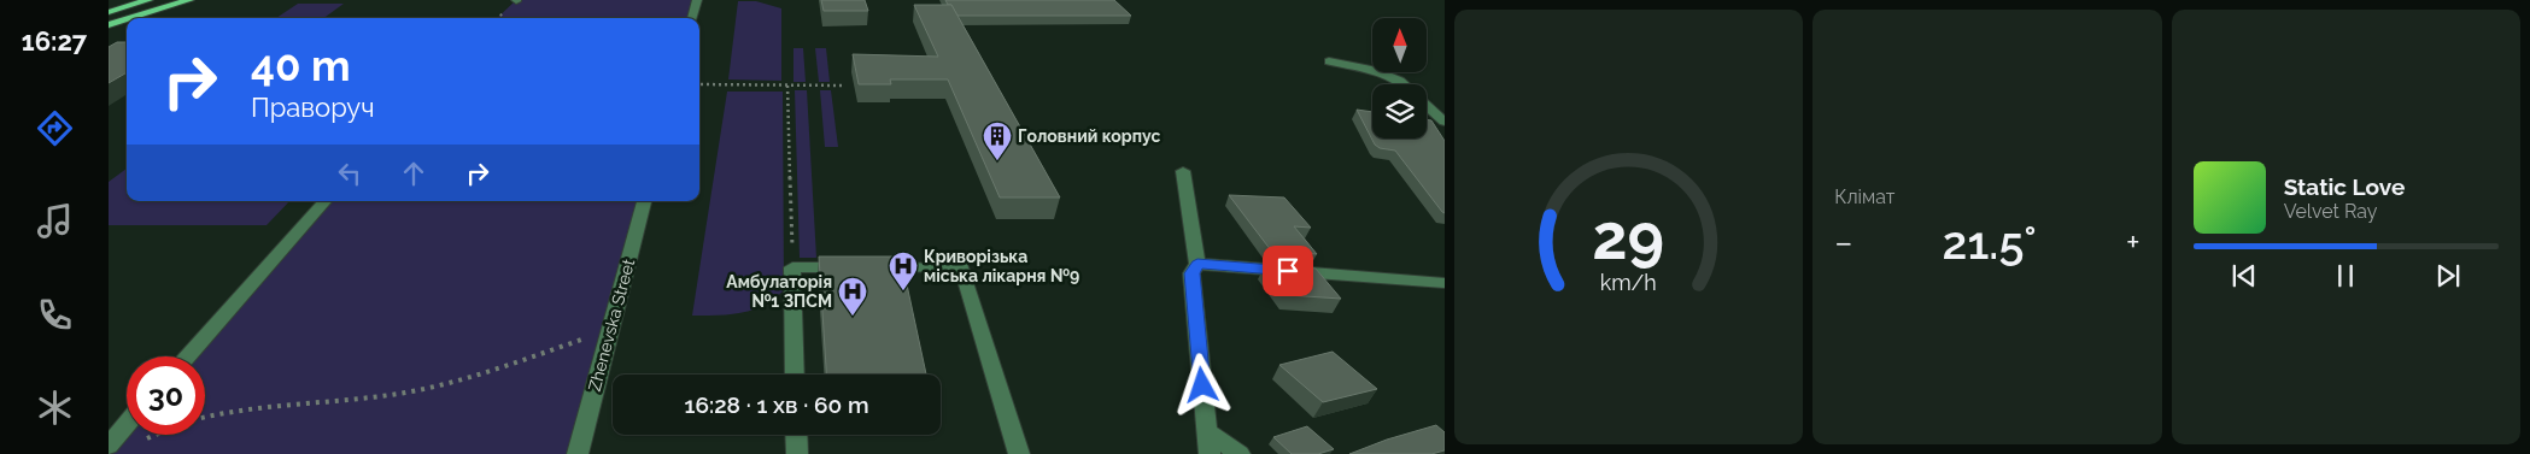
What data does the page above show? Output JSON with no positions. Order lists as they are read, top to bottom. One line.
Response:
{"streets":{"street":["Zhenevska Street"]},"places":{"building":["Головний корпус"],"hospital":["Криворізька міська лікарня №9","Амбулаторія №1 ЗПСМ"]},"north":"top","page":{"tabs":"16:27","tile":"Клімат","turn":["40 m","Праворуч"],"song":["Static Love","Velvet Ray"],"heat":["−","21.5°","+"],"limit":"30","trip":"16:28 · 1 хв · 60 m","gauge":["29","km/h"]}}
